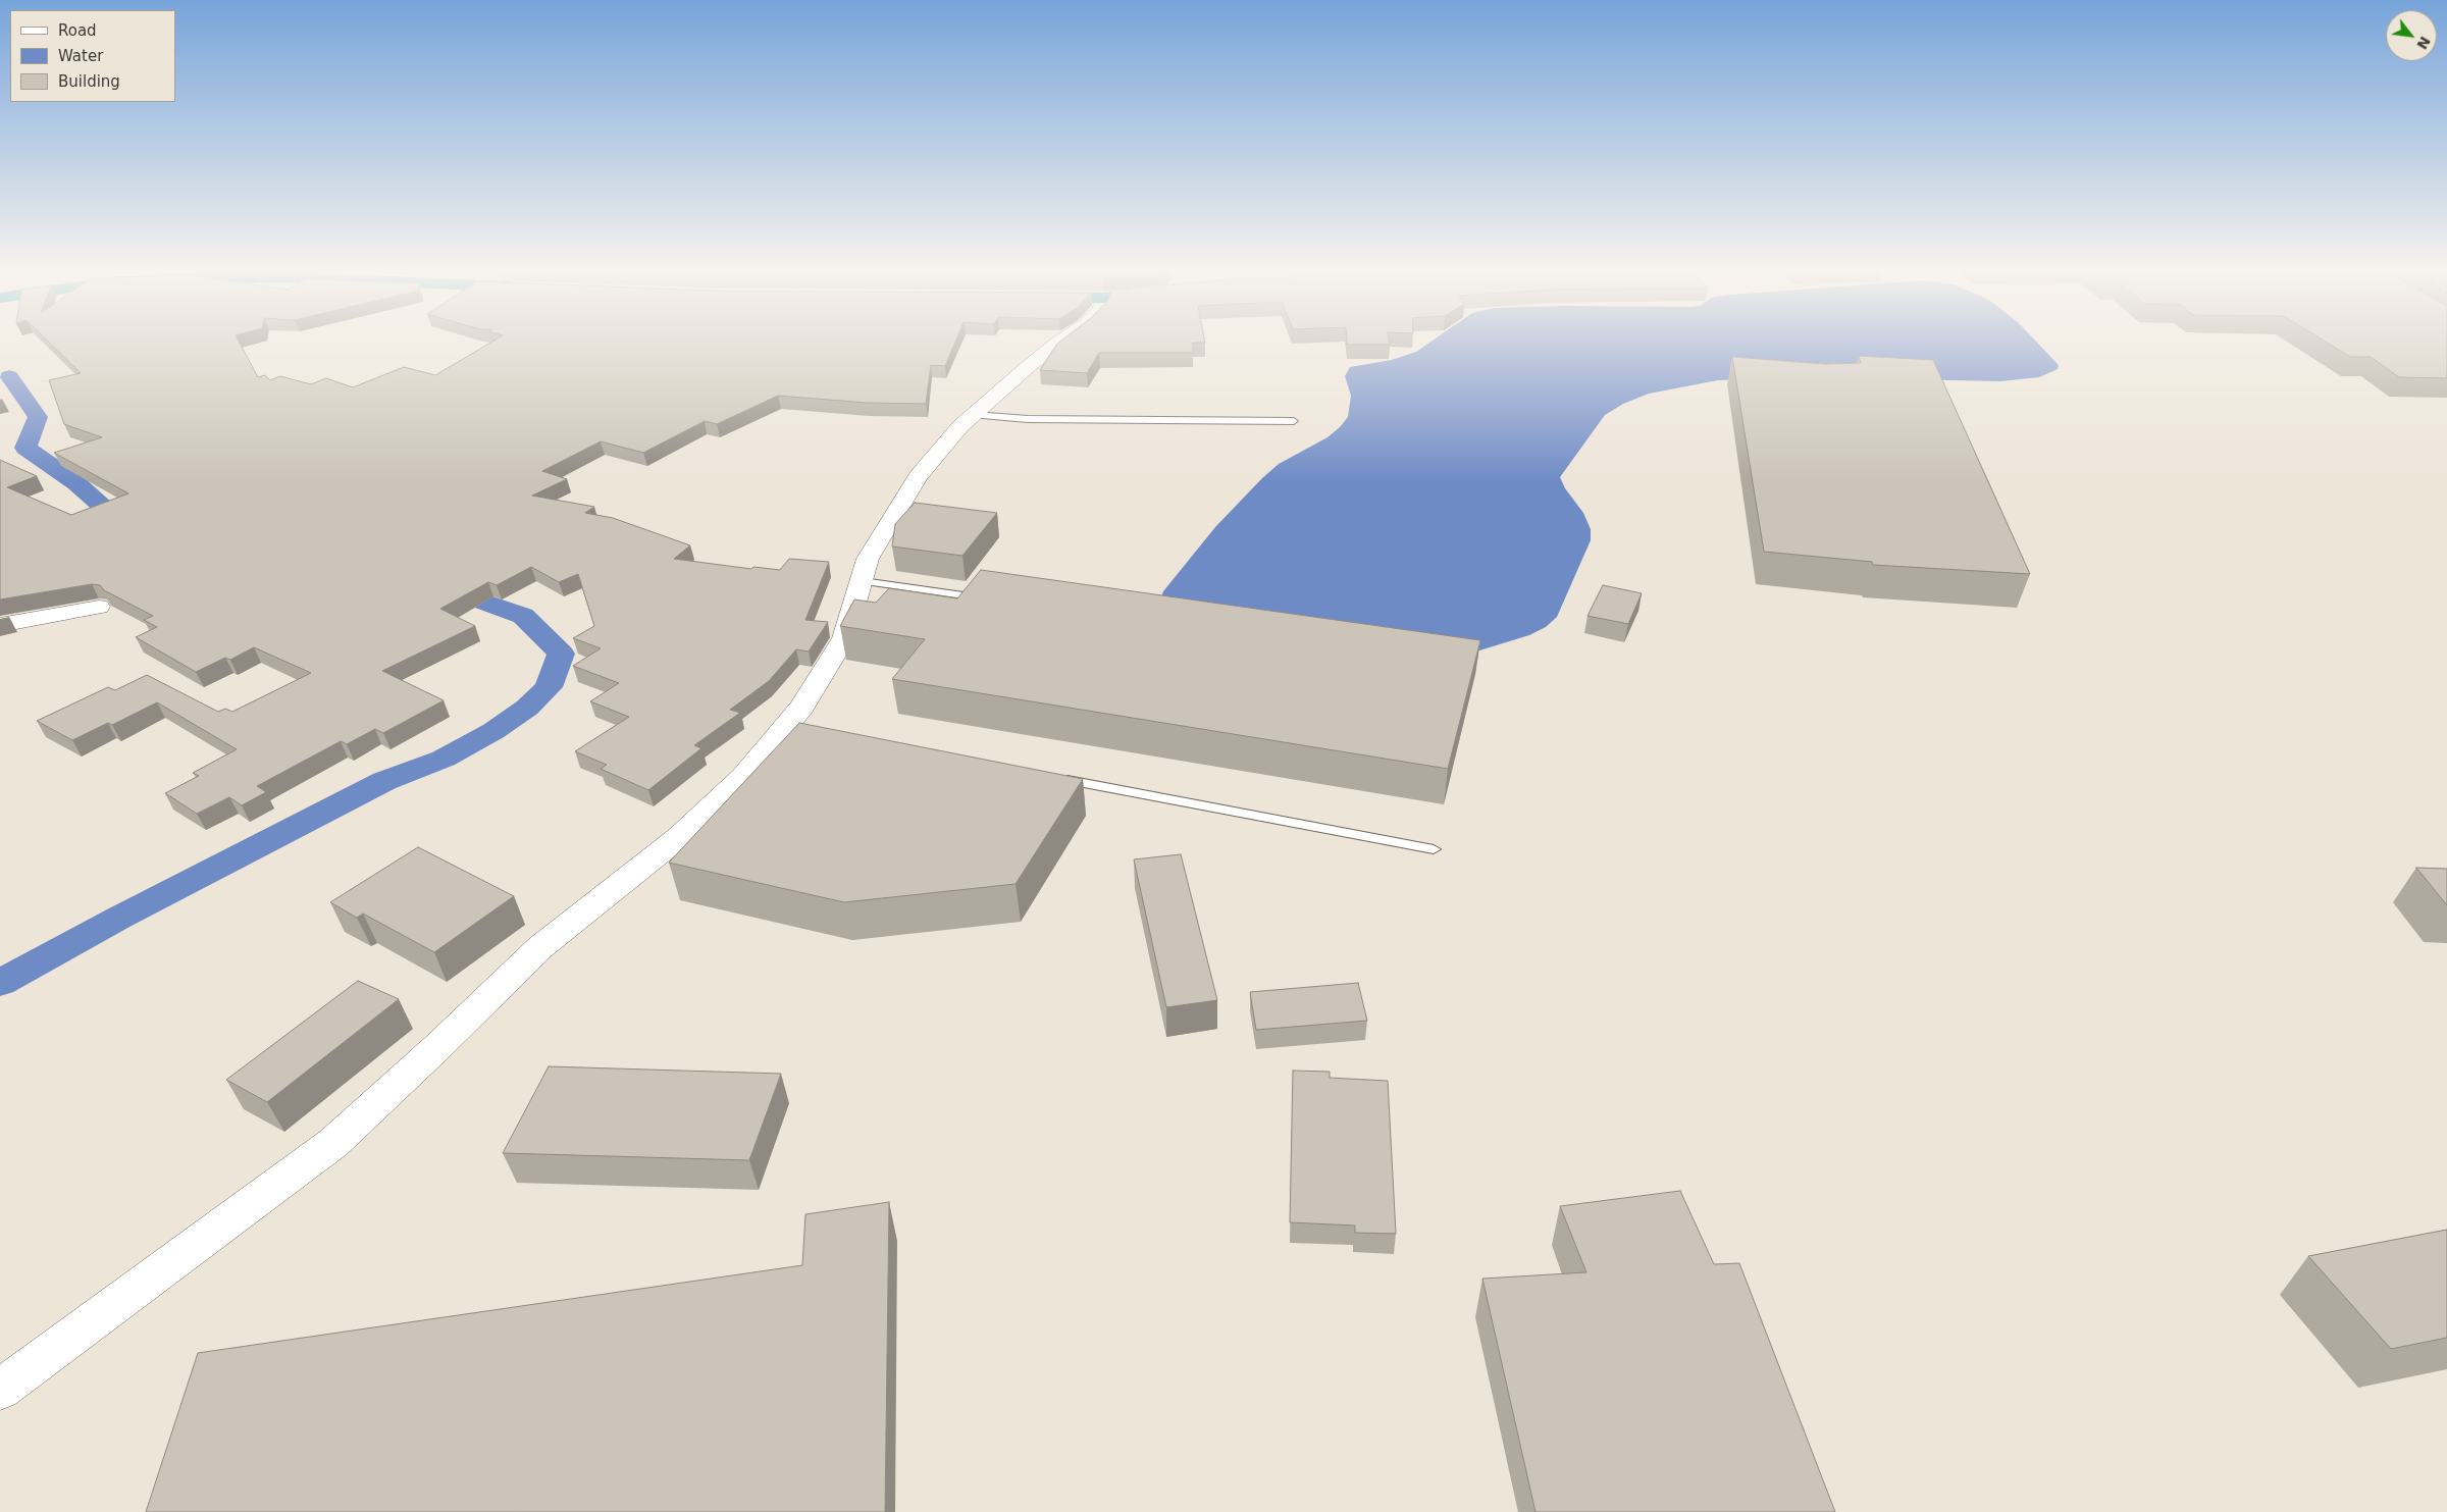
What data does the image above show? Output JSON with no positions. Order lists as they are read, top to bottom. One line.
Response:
{"legend":["Road","Water","Building"],"north":"bottom right"}
